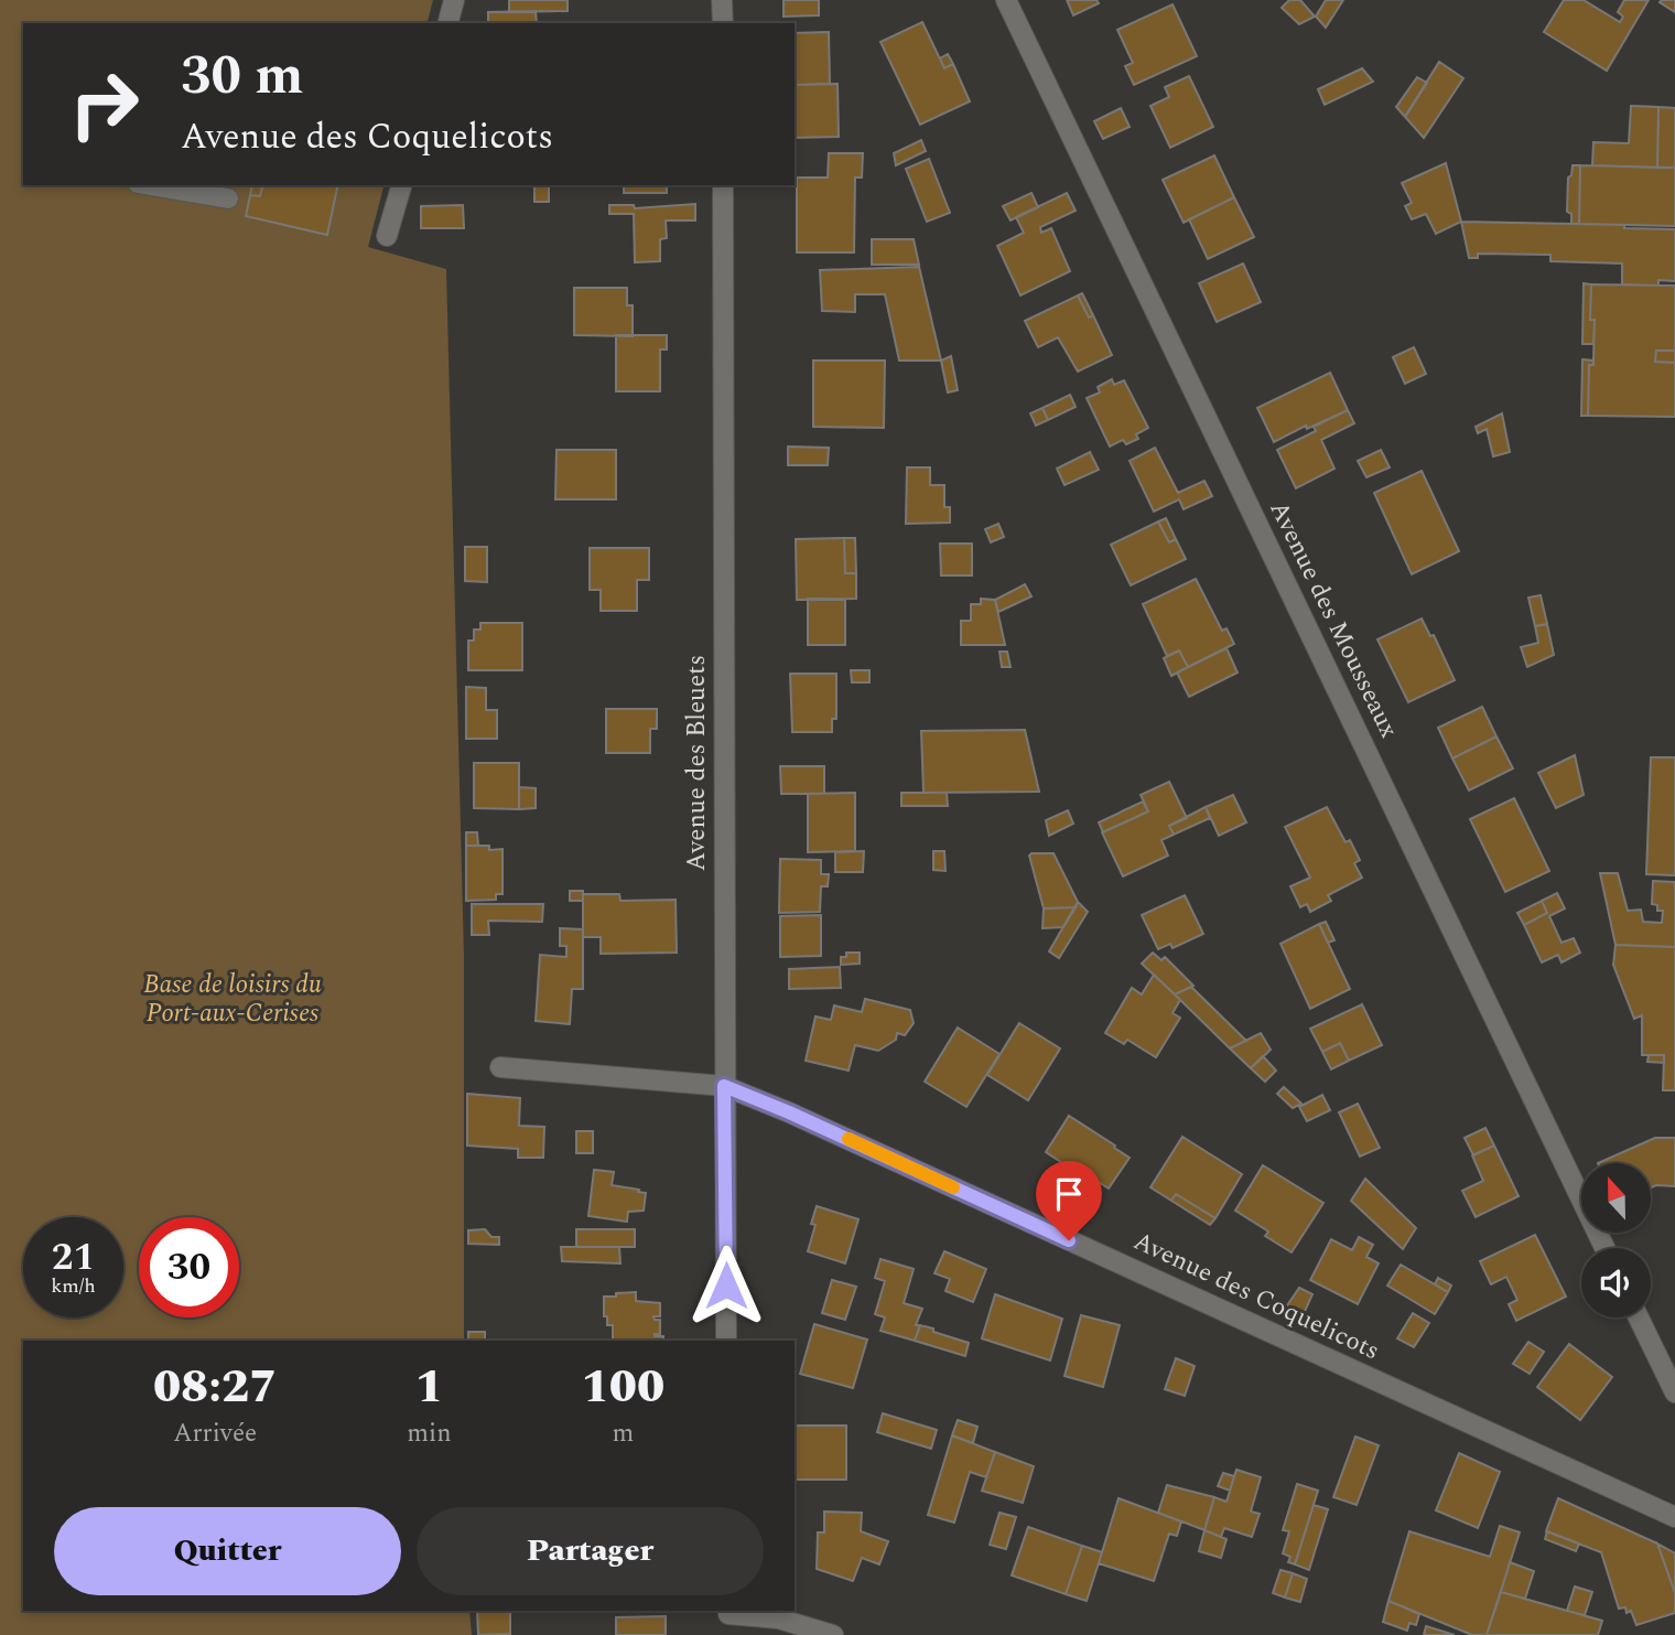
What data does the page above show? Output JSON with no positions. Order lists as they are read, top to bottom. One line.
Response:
{"streets":{"street":["Avenue des Mousseaux","Avenue des Bleuets","Avenue des Coquelicots"]},"crossings":[["Avenue des Bleuets","Avenue des Coquelicots"]],"parks":["Base de loisirs du Port-aux-Cerises"],"north":"top","page":{"turn":["30 m","Avenue des Coquelicots"],"speed":"21 km/h","limit":"30","eta":["08:27","Arrivée","1","min","100","m"],"buttons":["Quitter","Partager"]}}
